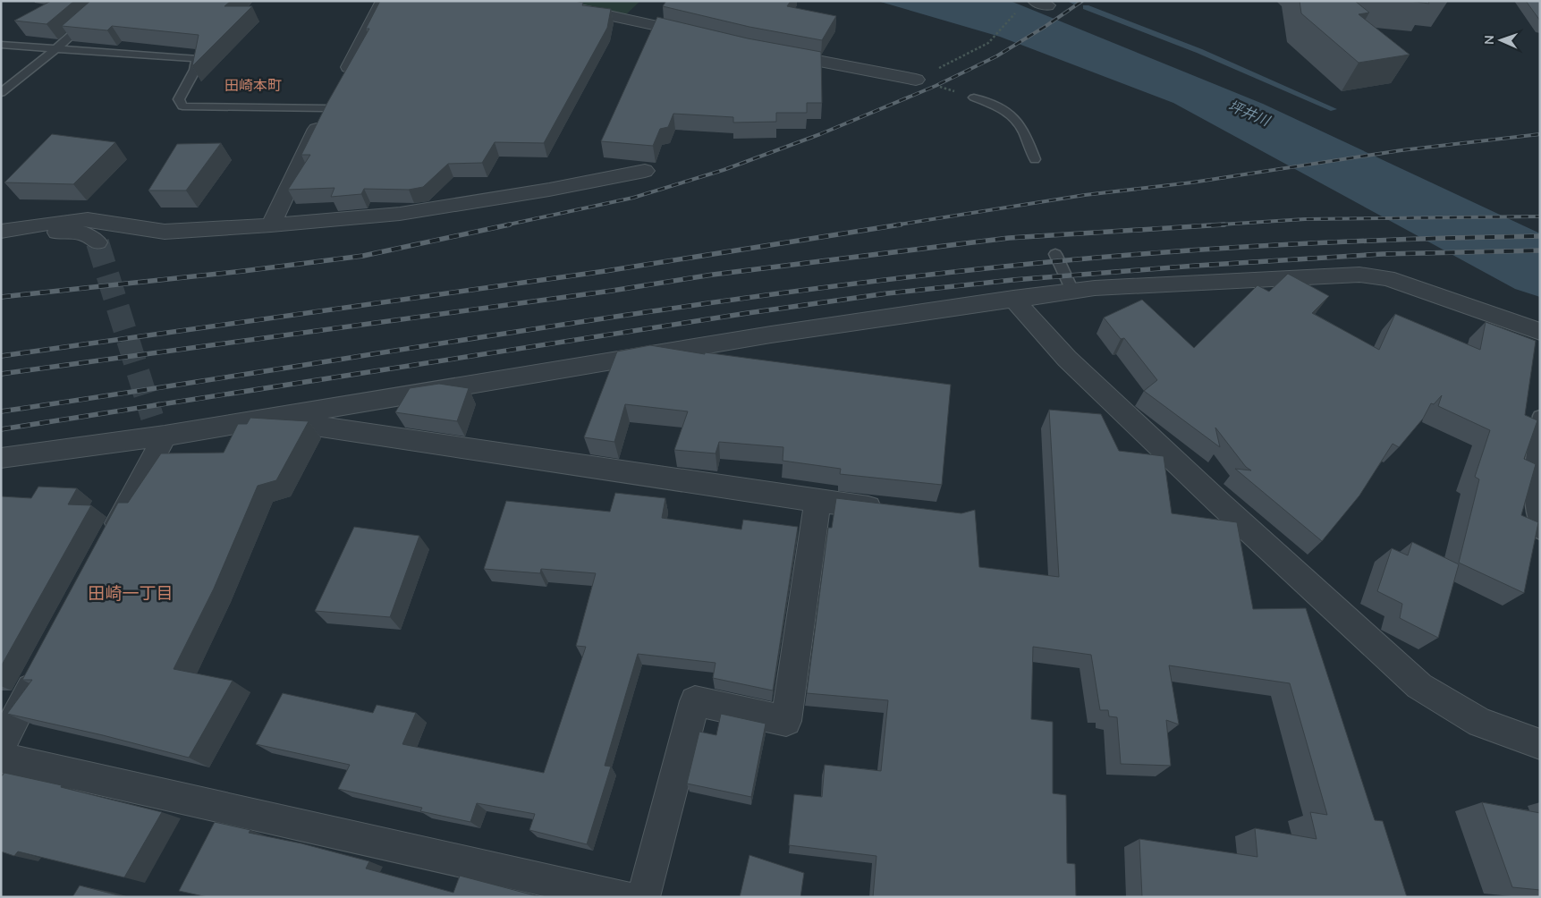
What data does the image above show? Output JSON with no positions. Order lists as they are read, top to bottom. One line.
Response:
{"districts":["田崎本町","田崎一丁目"],"water":["坪井川"],"north":"left"}
